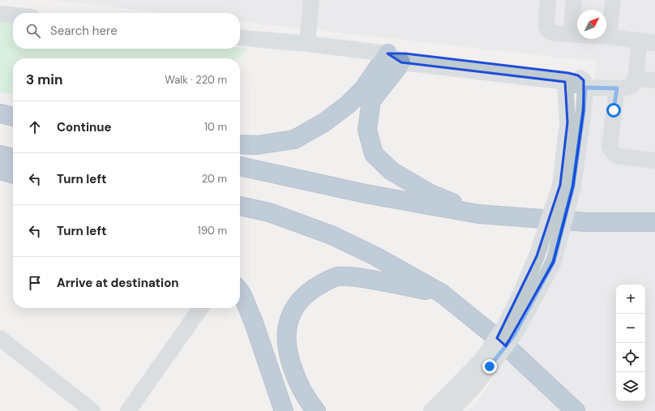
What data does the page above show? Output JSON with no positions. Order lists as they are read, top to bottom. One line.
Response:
{"north":"top right","page":{"search":"Search here","heading":["3 min","Walk · 220 m"],"list":[["Continue","10 m"],["Turn left","20 m"],["Turn left","190 m"],"Arrive at destination"],"map_buttons":["+","−"]}}
